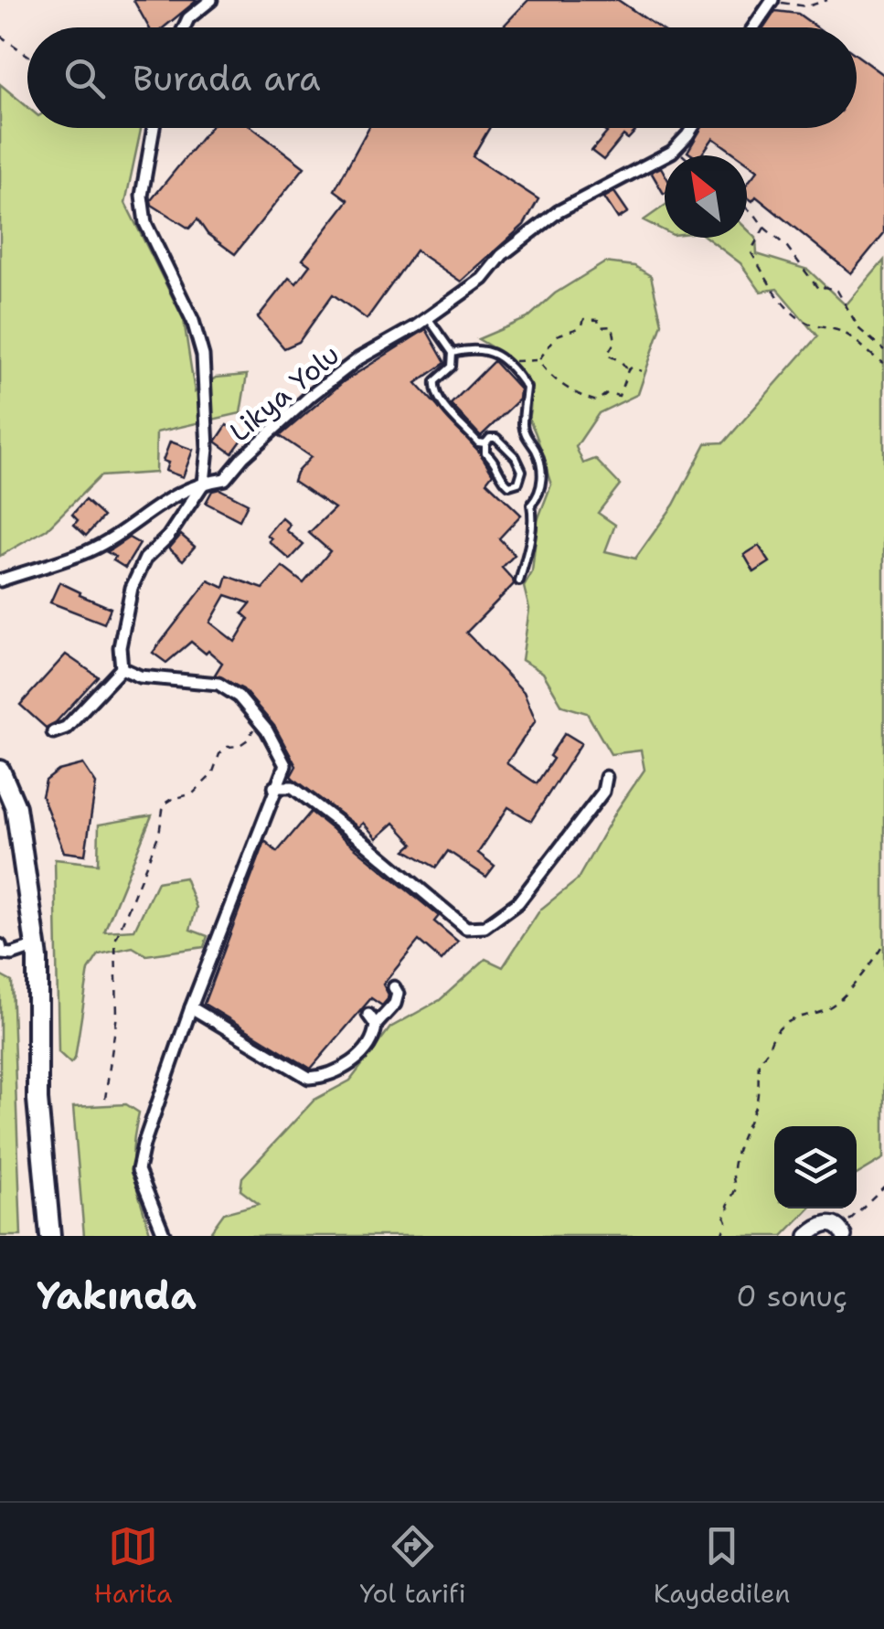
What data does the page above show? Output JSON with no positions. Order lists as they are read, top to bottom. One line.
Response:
{"streets":{"street":["Likya Yolu"]},"north":"top left","page":{"search":"Burada ara","heading":["Yakında","0 sonuç"],"nav":["Harita","Yol tarifi","Kaydedilen"]}}
